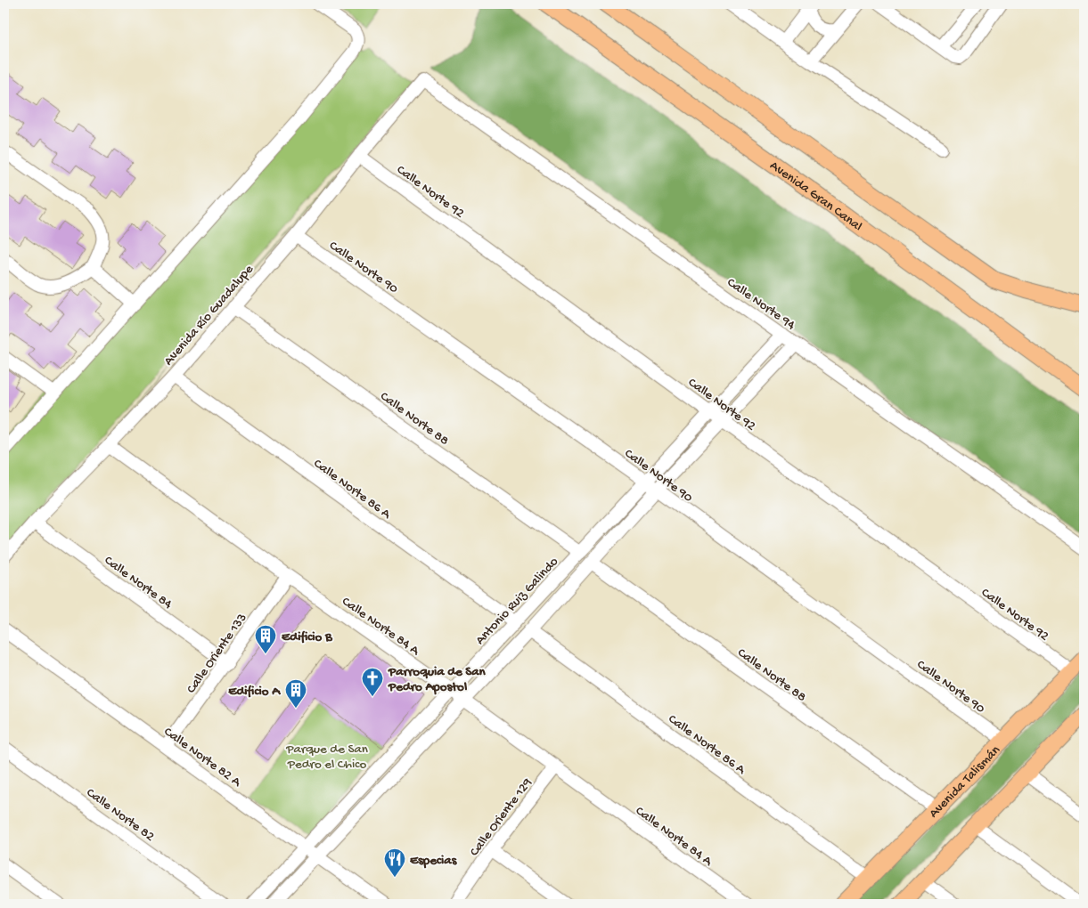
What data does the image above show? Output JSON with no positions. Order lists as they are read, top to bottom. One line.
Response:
{"streets":{"main road":["Avenida Gran Canal","Avenida Talismán"],"street":["Calle Norte 92","Calle Norte 90","Calle Norte 94","Avenida Río Guadalupe","Calle Norte 88","Calle Norte 86 A","Calle Norte 84","Antonio Ruiz Galindo","Calle Norte 84 A","Calle Oriente 133","Calle Norte 82 A","Calle Norte 82","Calle Oriente 129"]},"crossings":[["Calle Norte 92","Avenida Río Guadalupe"],["Calle Norte 92","Antonio Ruiz Galindo"],["Calle Norte 92","Avenida Talismán"],["Calle Norte 90","Avenida Río Guadalupe"],["Calle Norte 90","Antonio Ruiz Galindo"],["Calle Norte 90","Avenida Talismán"],["Calle Norte 94","Avenida Río Guadalupe"],["Calle Norte 94","Antonio Ruiz Galindo"],["Avenida Río Guadalupe","Calle Norte 88"],["Avenida Río Guadalupe","Calle Norte 86 A"],["Avenida Río Guadalupe","Calle Norte 84"],["Avenida Río Guadalupe","Calle Norte 84 A"],["Calle Norte 88","Antonio Ruiz Galindo"],["Calle Norte 88","Avenida Talismán"],["Calle Norte 86 A","Antonio Ruiz Galindo"],["Calle Norte 86 A","Avenida Talismán"],["Calle Norte 84","Calle Oriente 133"],["Antonio Ruiz Galindo","Calle Norte 84 A"],["Antonio Ruiz Galindo","Calle Norte 82 A"],["Calle Norte 84 A","Calle Oriente 133"],["Calle Norte 84 A","Calle Oriente 129"],["Calle Oriente 133","Calle Norte 82 A"]],"parks":["Parque de San Pedro el Chico"],"places":{"building":["Edificio B","Edificio A"],"church":["Parroquia de San Pedro Apostol"],"restaurant":["Especias"]}}
